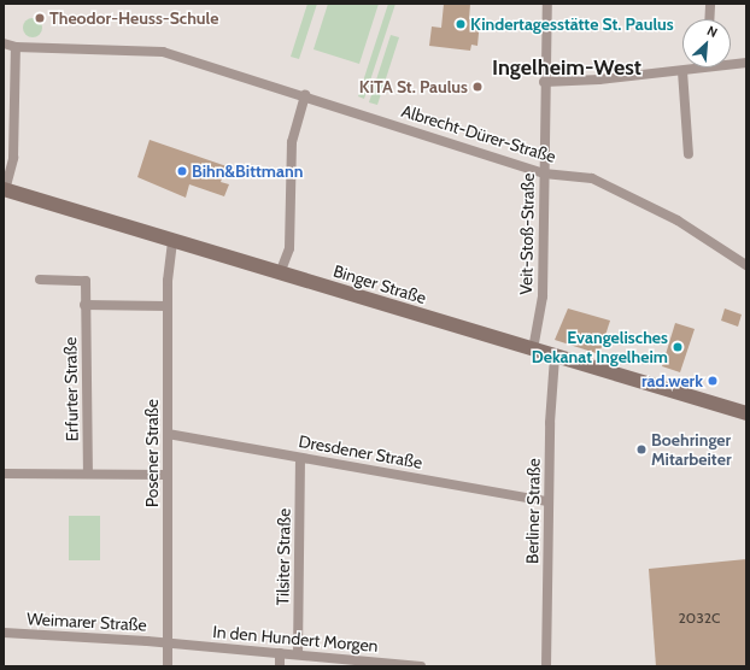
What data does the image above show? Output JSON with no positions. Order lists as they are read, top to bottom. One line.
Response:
{"streets":{"main road":["Binger Straße"],"street":["Albrecht-Dürer-Straße","Veit-Stoß-Straße","Erfurter Straße","Dresdener Straße","Posener Straße","Berliner Straße","Tilsiter Straße","Weimarer Straße","In den Hundert Morgen"]},"crossings":[["Albrecht-Dürer-Straße","Veit-Stoß-Straße"],["Veit-Stoß-Straße","Binger Straße"],["Binger Straße","Posener Straße"],["Binger Straße","Berliner Straße"],["Dresdener Straße","Posener Straße"],["Dresdener Straße","Berliner Straße"],["Dresdener Straße","Tilsiter Straße"],["Posener Straße","Weimarer Straße"],["Posener Straße","In den Hundert Morgen"],["Tilsiter Straße","In den Hundert Morgen"],["Weimarer Straße","In den Hundert Morgen"]],"districts":["Ingelheim-West"],"places":["Theodor-Heuss-Schule","Kindertagesstätte St. Paulus","KiTA St. Paulus","Bihn&Bittmann","Evangelisches Dekanat Ingelheim","rad.werk","Boehringer Mitarbeiter"],"house_numbers":["2032C"],"north":"top right"}
